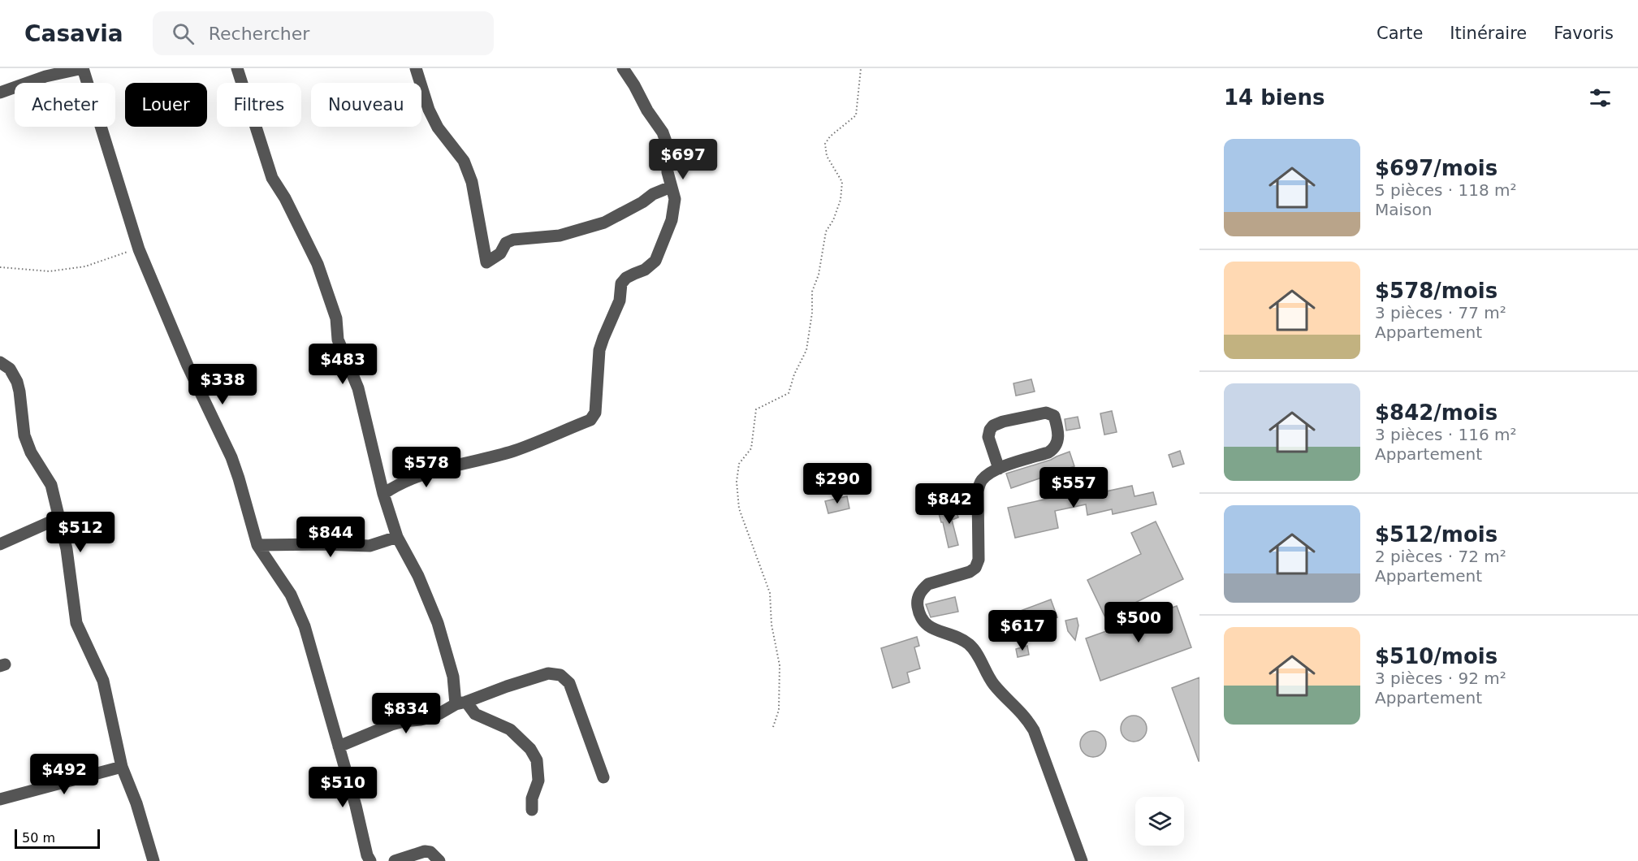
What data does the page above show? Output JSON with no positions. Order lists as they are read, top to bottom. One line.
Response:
{"scale_bar":"50 m","page":{"header":"Casavia","search":"Rechercher","nav":["Carte","Itinéraire","Favoris"],"heading":"14 biens","chip":["Acheter","Louer","Filtres","Nouveau"],"list":[{"name":"$697/mois","note":"5 pièces · 118 m² · Maison"},{"name":"$578/mois","note":"3 pièces · 77 m² · Appartement"},{"name":"$842/mois","note":"3 pièces · 116 m² · Appartement"},{"name":"$512/mois","note":"2 pièces · 72 m² · Appartement"},{"name":"$510/mois","note":"3 pièces · 92 m² · Appartement"}],"price":["$697","$483","$338","$578","$290","$557","$842","$512","$844","$500","$617","$834","$492","$510"],"scale":"50 m"}}
